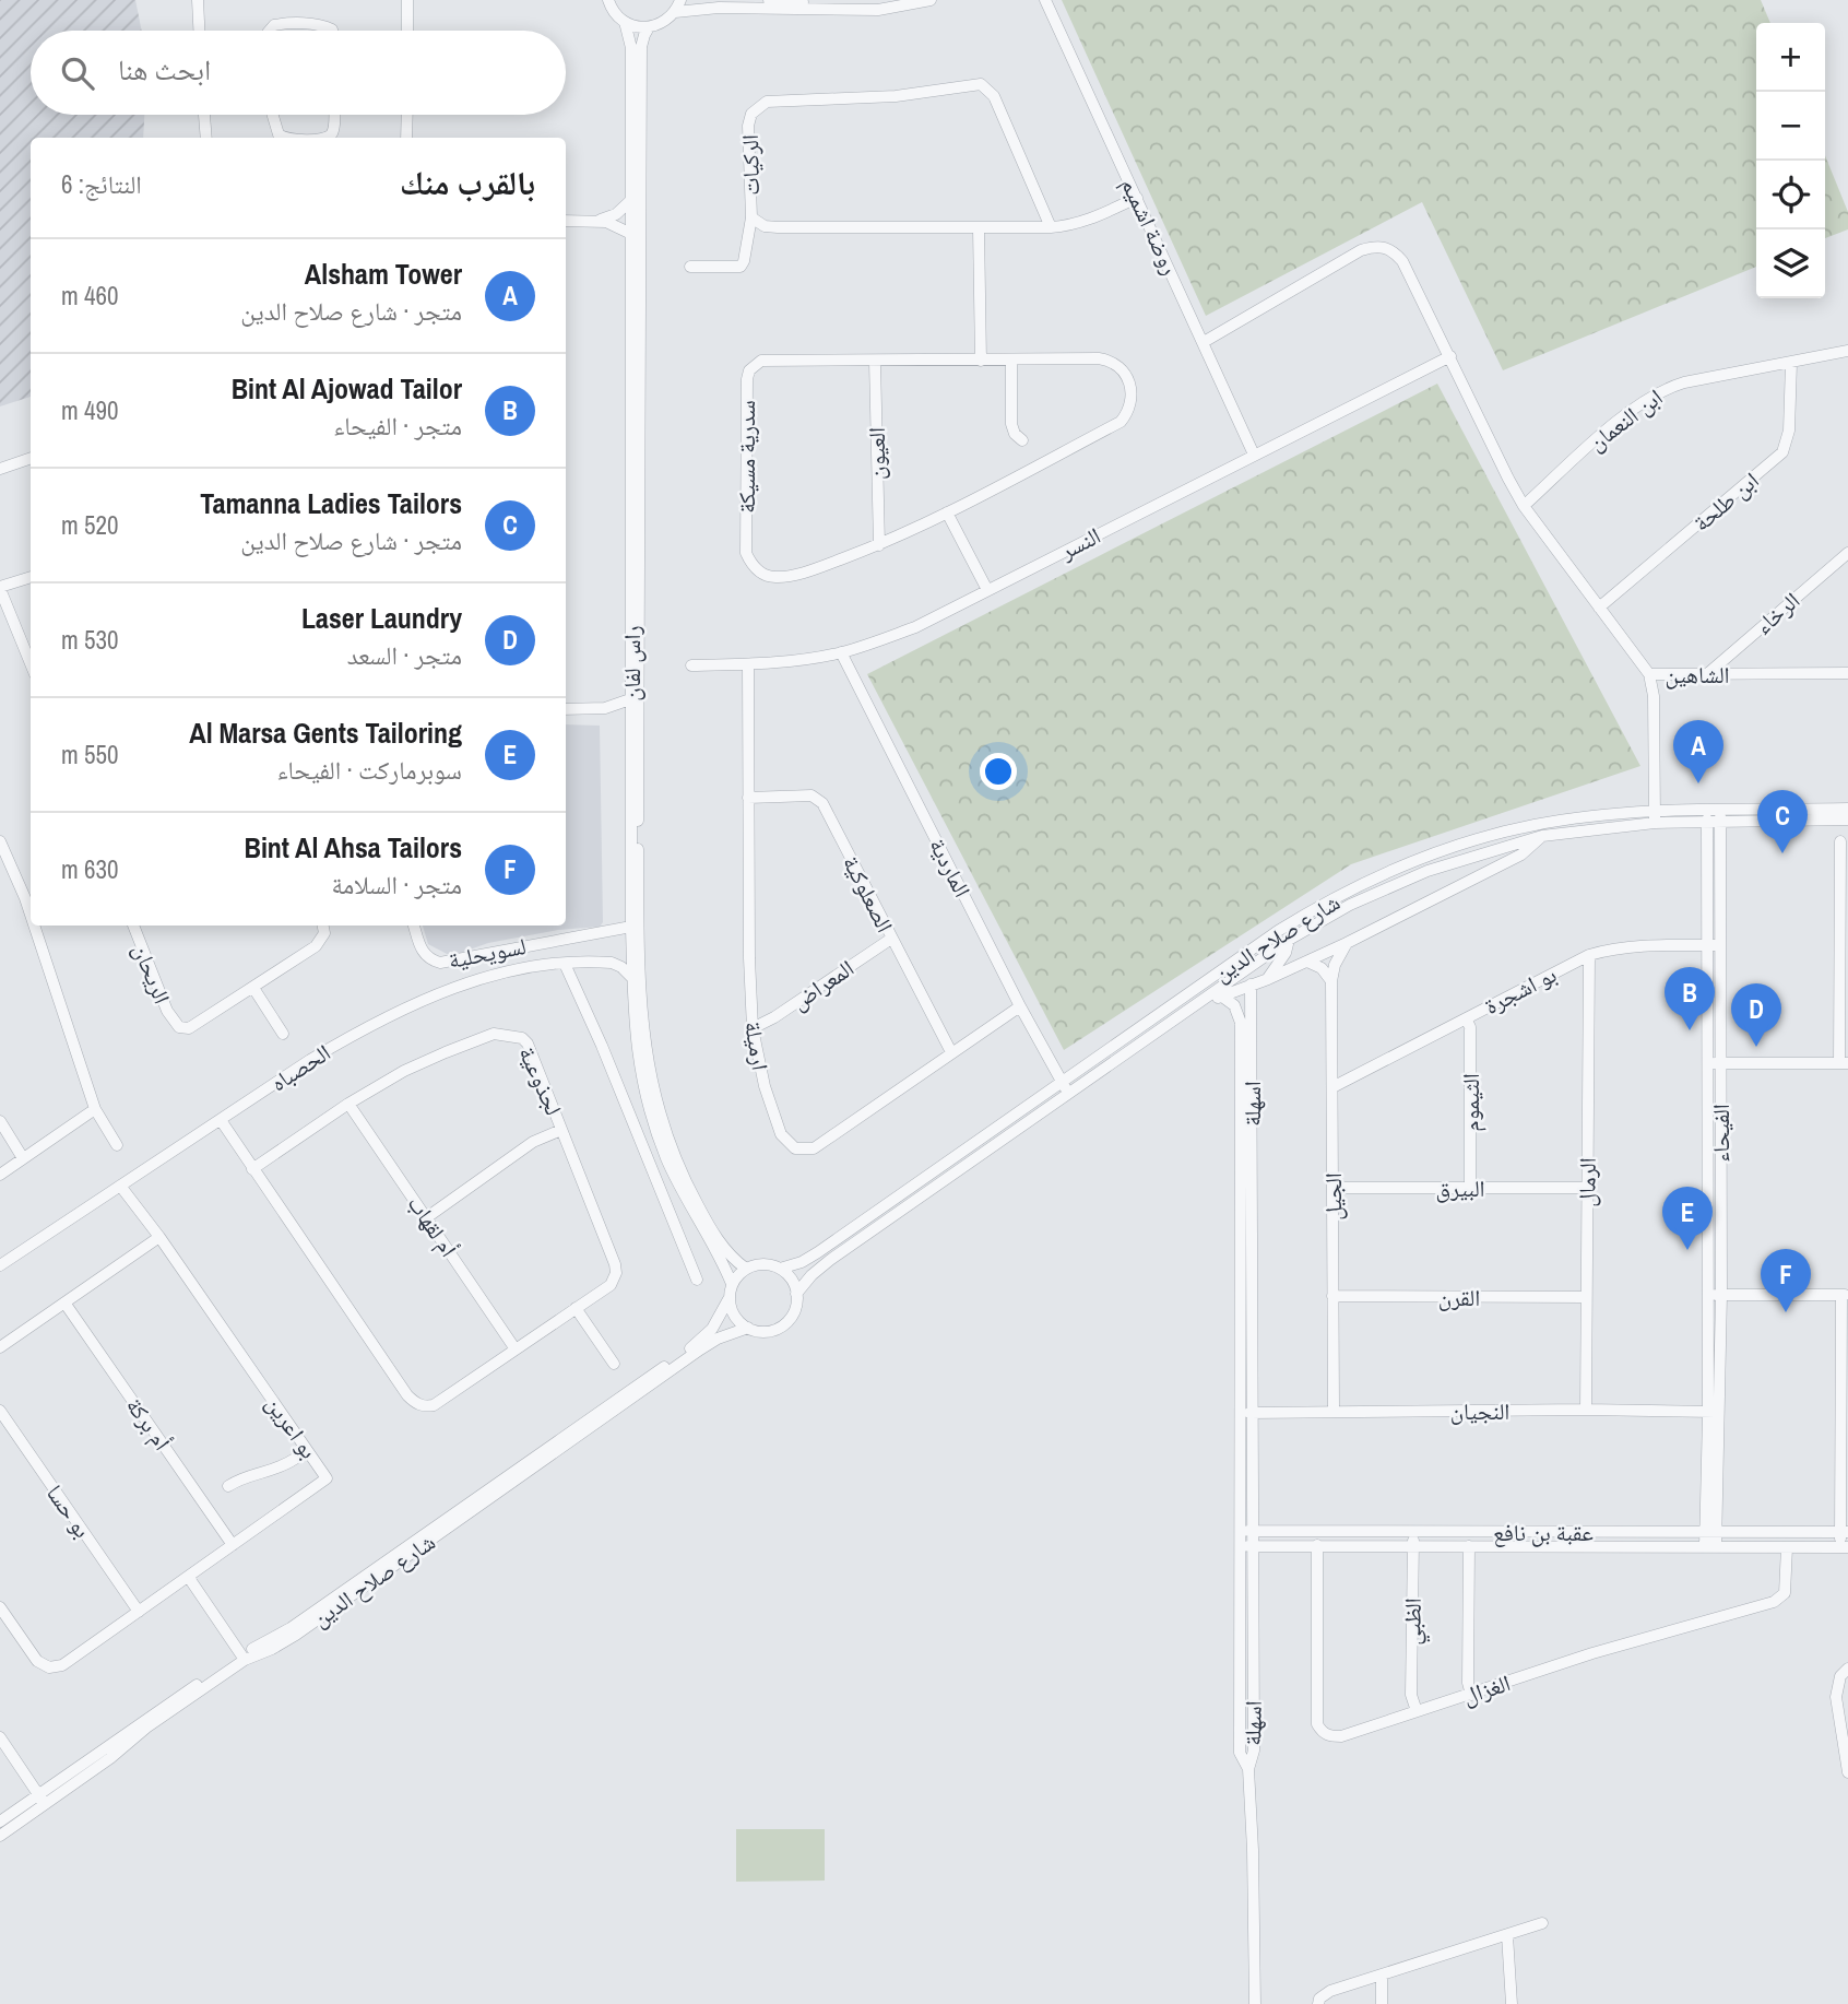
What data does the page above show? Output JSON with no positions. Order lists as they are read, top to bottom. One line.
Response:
{"streets":{"street":["الركيات","روضة اشميم","ابن النعمان","العيون","سدرية مسيكة","ابن طلحة","النسر","الرخاء","راس لفان","الشاهين","الماردية","الصعلوكية","شارع صلاح الدين","لسويحلية","الريحان","المعراض","بو اشجرة","ارميلة","الحصباه","لجذوعية","الثيموم","اسهلة","الفيحاء","الرمال","البيرق","الجيل","أم لقهاب","القرن","النجيان","أم بركة","بو اعرين","بو حسا","عقبة بن نافع","الظبي","الغزال"]},"crossings":[["الركيات","روضة اشميم"],["روضة اشميم","النسر"],["ابن النعمان","ابن طلحة"],["العيون","سدرية مسيكة"],["النسر","الماردية"],["النسر","ارميلة"],["الرخاء","الشاهين"],["راس لفان","شارع صلاح الدين"],["راس لفان","لسويحلية"],["راس لفان","الحصباه"],["الشاهين","شارع صلاح الدين"],["الماردية","شارع صلاح الدين"],["الماردية","ارميلة"],["الصعلوكية","المعراض"],["الصعلوكية","ارميلة"],["شارع صلاح الدين","اسهلة"],["شارع صلاح الدين","الفيحاء"],["شارع صلاح الدين","الجيل"],["المعراض","ارميلة"],["بو اشجرة","الثيموم"],["بو اشجرة","الفيحاء"],["بو اشجرة","الرمال"],["بو اشجرة","الجيل"],["الحصباه","لجذوعية"],["الحصباه","بو اعرين"],["لجذوعية","أم لقهاب"],["الثيموم","البيرق"],["اسهلة","النجيان"],["اسهلة","عقبة بن نافع"],["الفيحاء","النجيان"],["الفيحاء","عقبة بن نافع"],["الرمال","البيرق"],["الرمال","القرن"],["الرمال","النجيان"],["البيرق","الجيل"],["الجيل","القرن"],["الجيل","النجيان"],["أم بركة","بو اعرين"],["بو اعرين","بو حسا"],["عقبة بن نافع","الظبي"],["عقبة بن نافع","الغزال"],["الظبي","الغزال"]],"page":{"map_buttons":["+","−"],"search":"ابحث هنا","heading":["بالقرب منك","النتائج: 6"],"list":[{"mark":"A","name":"Alsham Tower","note":"متجر · شارع صلاح الدين","value":"460 m"},{"mark":"B","name":"Bint Al Ajowad Tailor","note":"متجر · الفيحاء","value":"490 m"},{"mark":"C","name":"Tamanna Ladies Tailors","note":"متجر · شارع صلاح الدين","value":"520 m"},{"mark":"D","name":"Laser Laundry","note":"متجر · السعد","value":"530 m"},{"mark":"E","name":"Al Marsa Gents Tailoring","note":"سوبرماركت · الفيحاء","value":"550 m"},{"mark":"F","name":"Bint Al Ahsa Tailors","note":"متجر · السلامة","value":"630 m"}],"pins":["A","C","B","D","E","F"]}}
